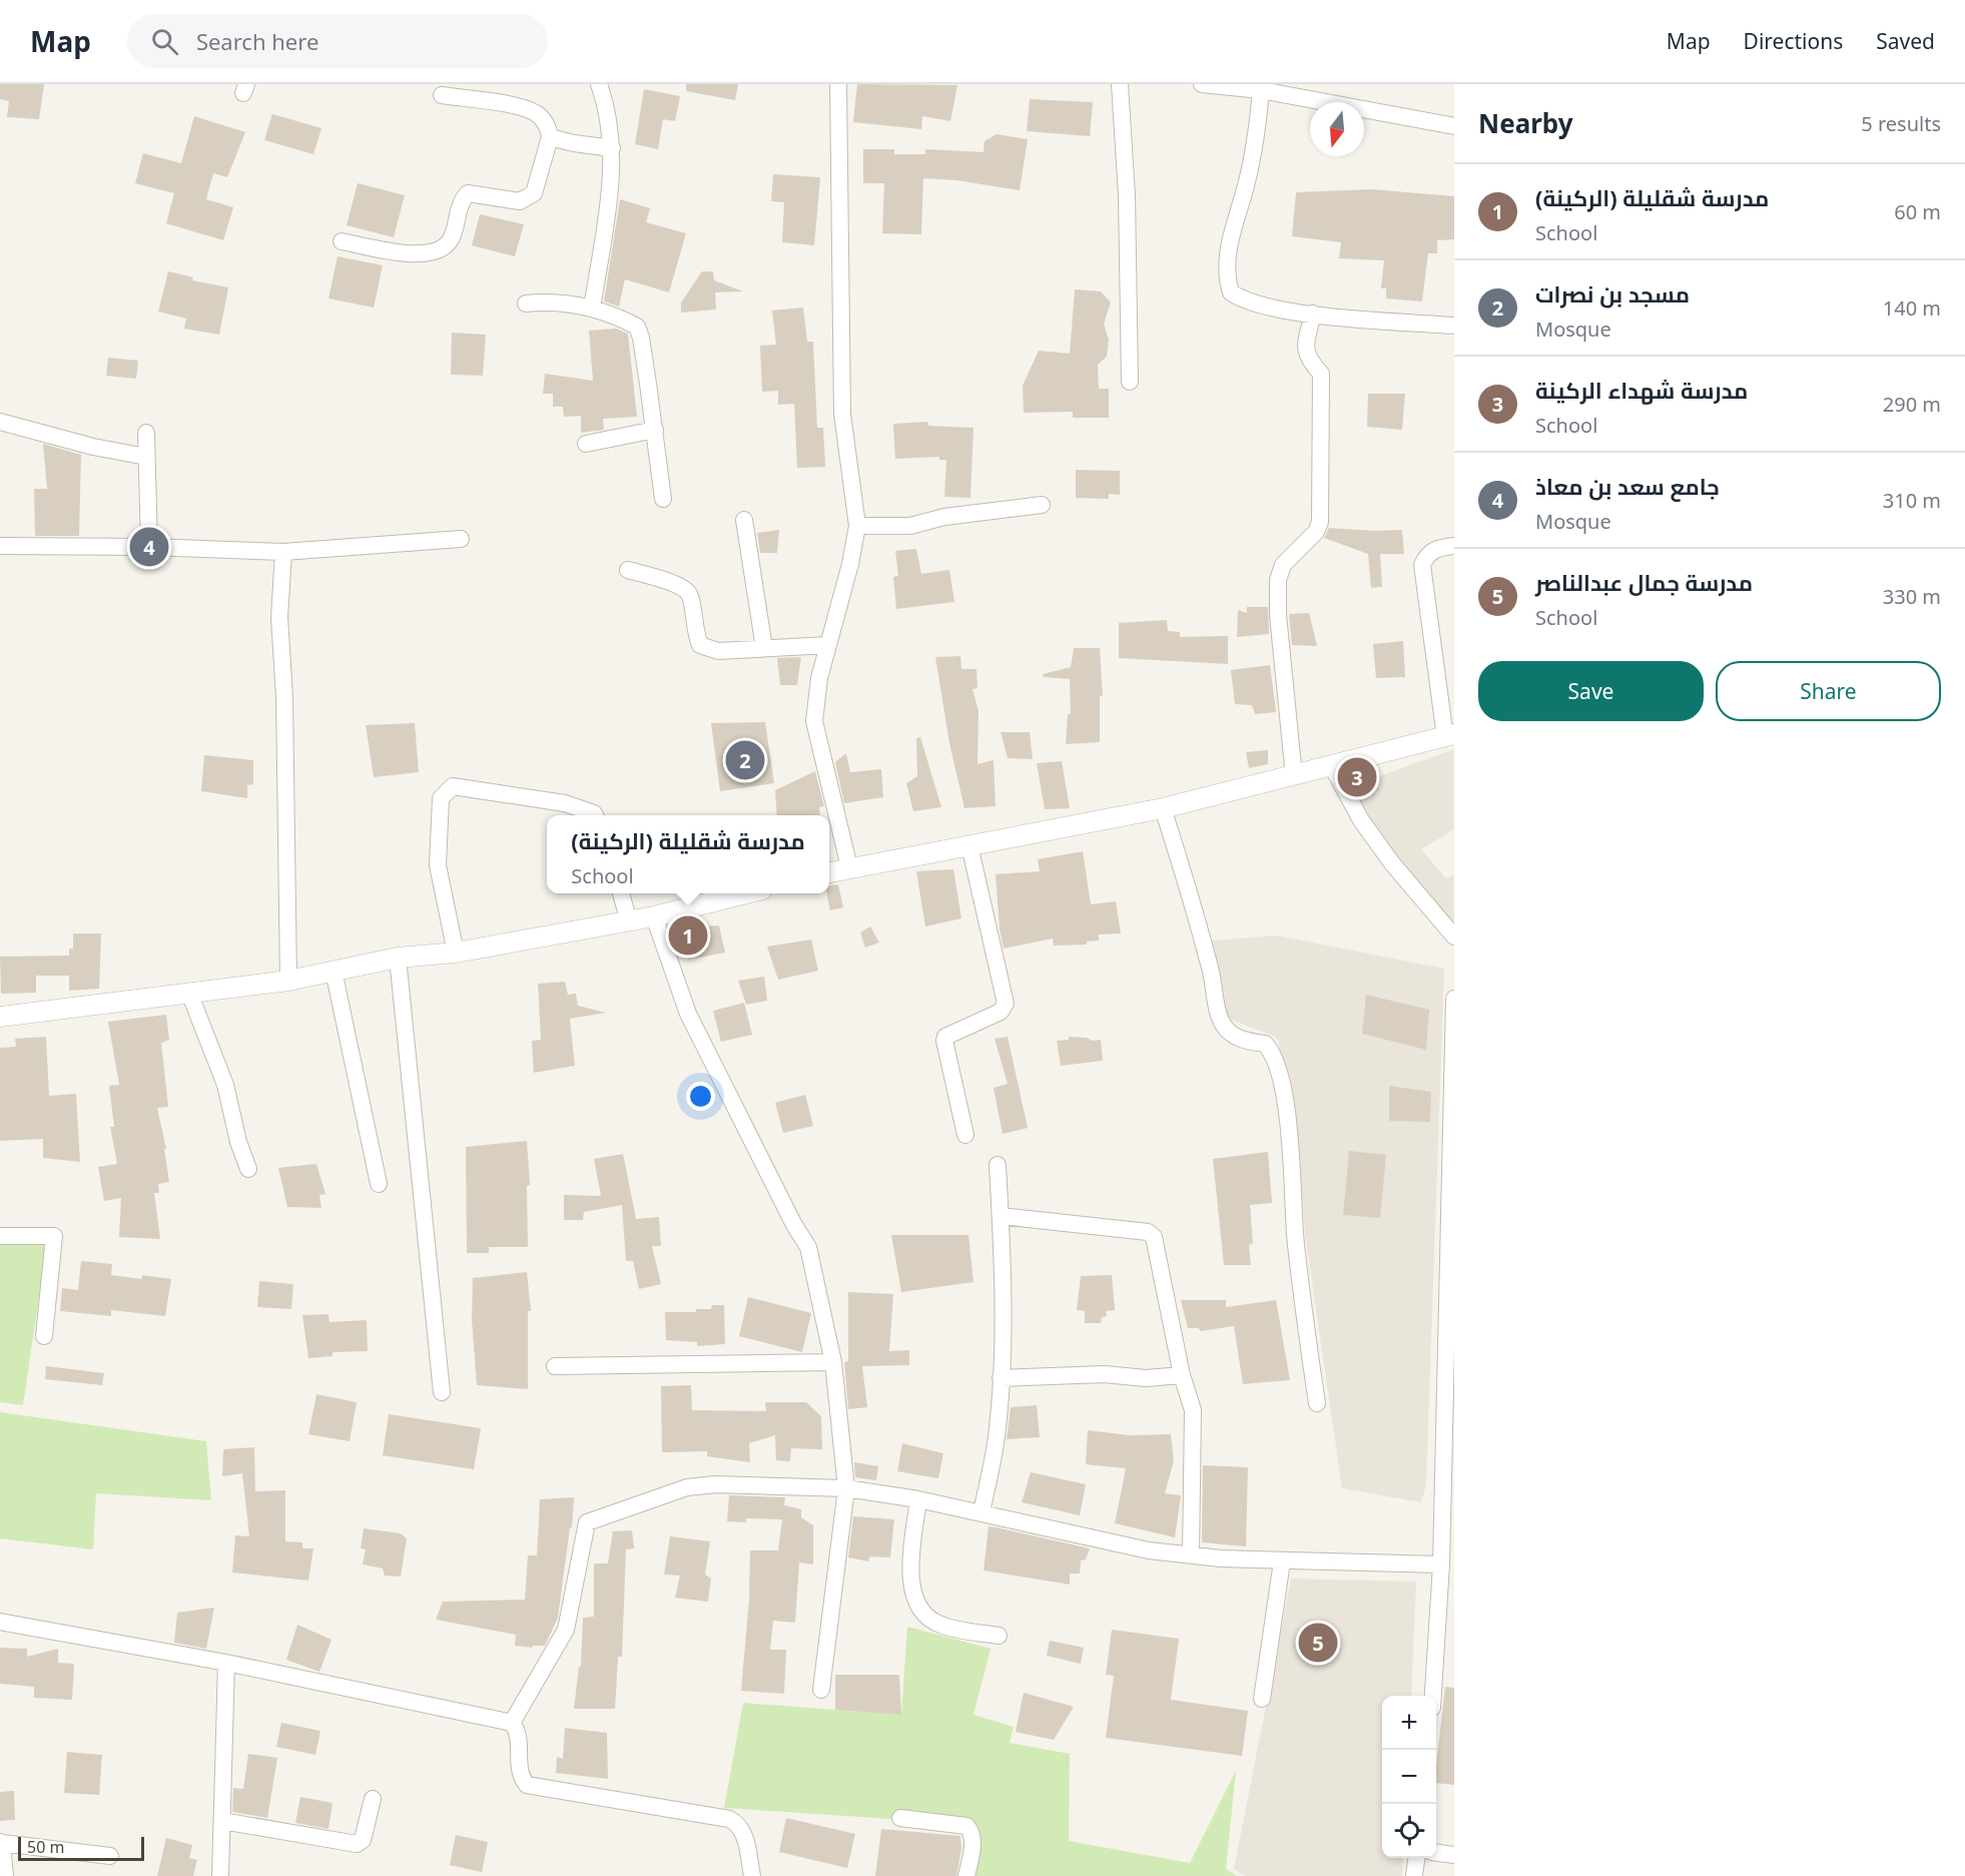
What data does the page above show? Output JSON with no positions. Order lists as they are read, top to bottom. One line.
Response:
{"scale_bar":"50 m","north":"bottom","page":{"header":"Map","search":"Search here","nav":["Map","Directions","Saved"],"heading":["Nearby","5 results"],"list":[{"mark":"1","name":"مدرسة شقليلة (الركينة)","note":"School","value":"60 m"},{"mark":"2","name":"مسجد بن نصرات","note":"Mosque","value":"140 m"},{"mark":"3","name":"مدرسة شهداء الركينة","note":"School","value":"290 m"},{"mark":"4","name":"جامع سعد بن معاذ","note":"Mosque","value":"310 m"},{"mark":"5","name":"مدرسة جمال عبدالناصر","note":"School","value":"330 m"}],"pins":["4","2","3","1","5"],"buttons":["Save","Share"],"popup":["مدرسة شقليلة (الركينة)","School"],"map_buttons":["+","−"],"scale":"50 m"}}
